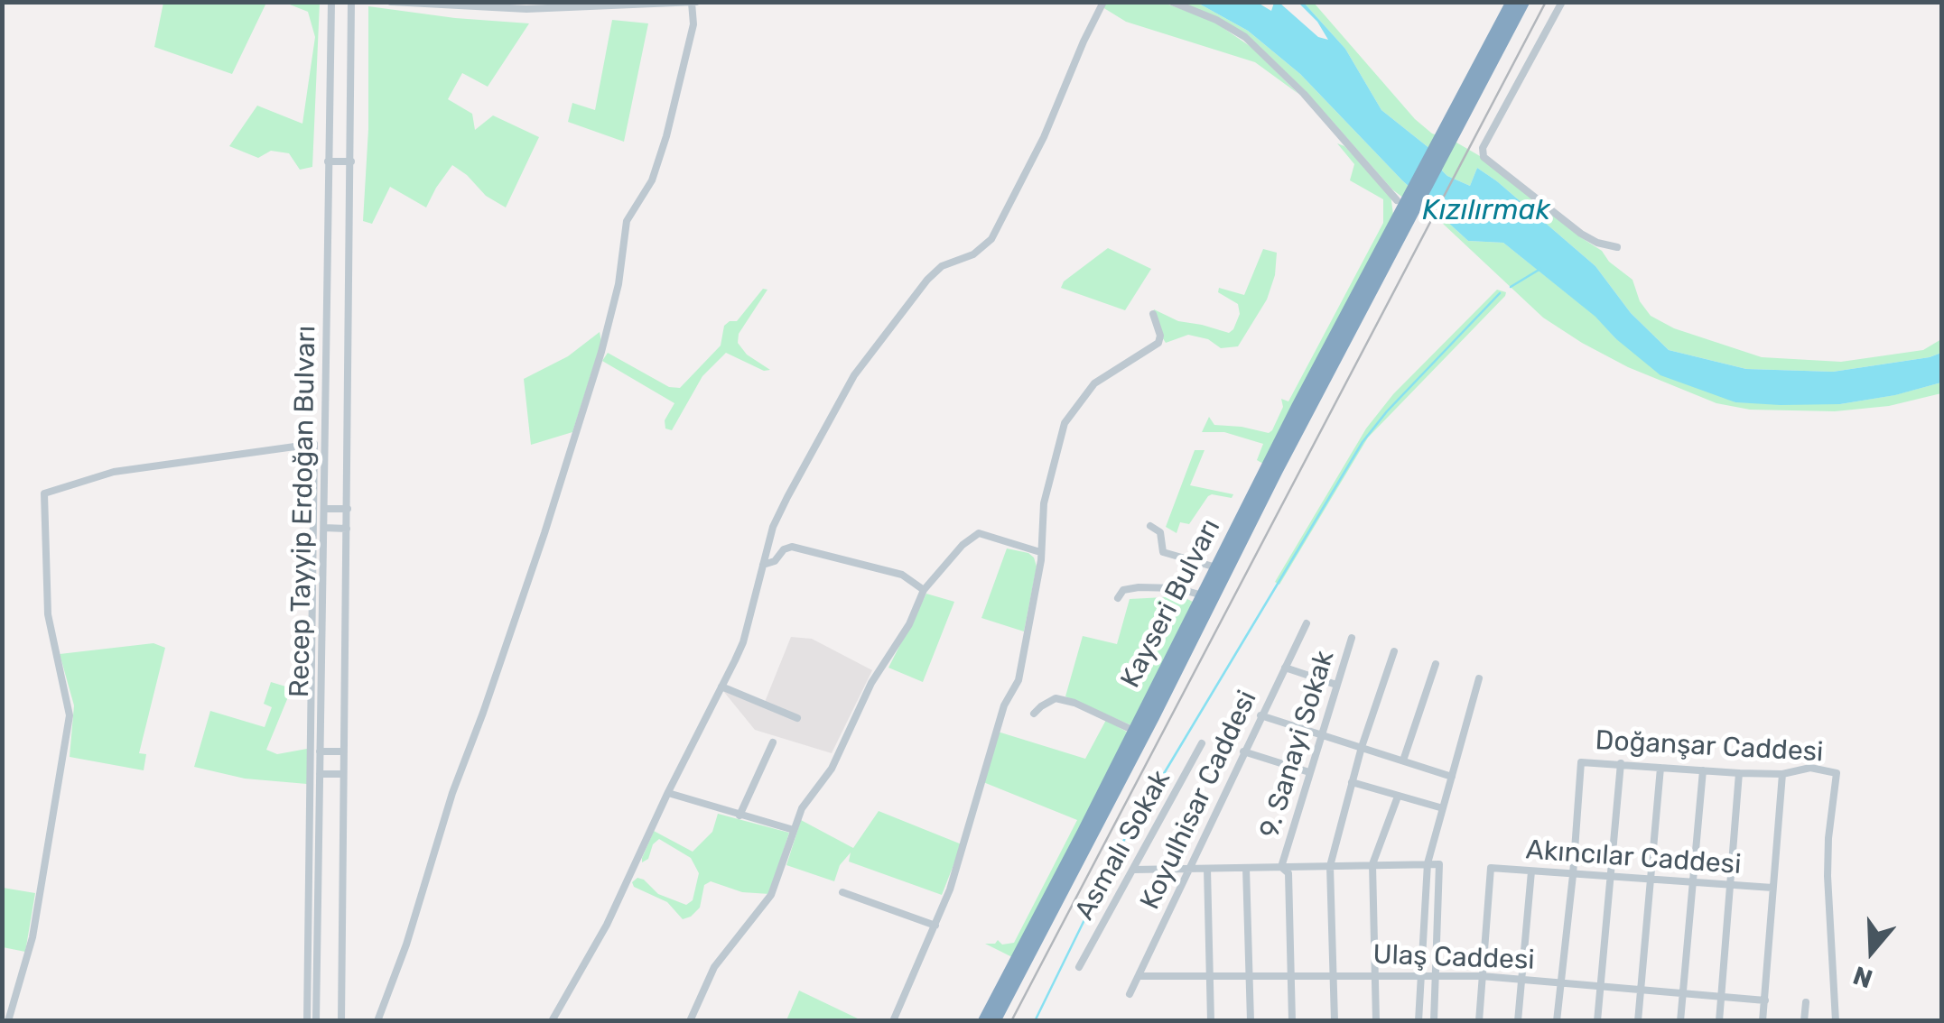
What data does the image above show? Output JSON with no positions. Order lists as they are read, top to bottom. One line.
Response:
{"streets":{"highway":["Kayseri Bulvarı"],"street":["Recep Tayyip Erdoğan Bulvarı","9. Sanayi Sokak","Doğanşar Caddesi","Koyulhisar Caddesi","Asmalı Sokak","Akıncılar Caddesi","Ulaş Caddesi"]},"crossings":[["9. Sanayi Sokak","Ulaş Caddesi"],["Doğanşar Caddesi","Akıncılar Caddesi"],["Koyulhisar Caddesi","Ulaş Caddesi"],["Akıncılar Caddesi","Ulaş Caddesi"]],"water":["Kızılırmak"],"north":"bottom"}
